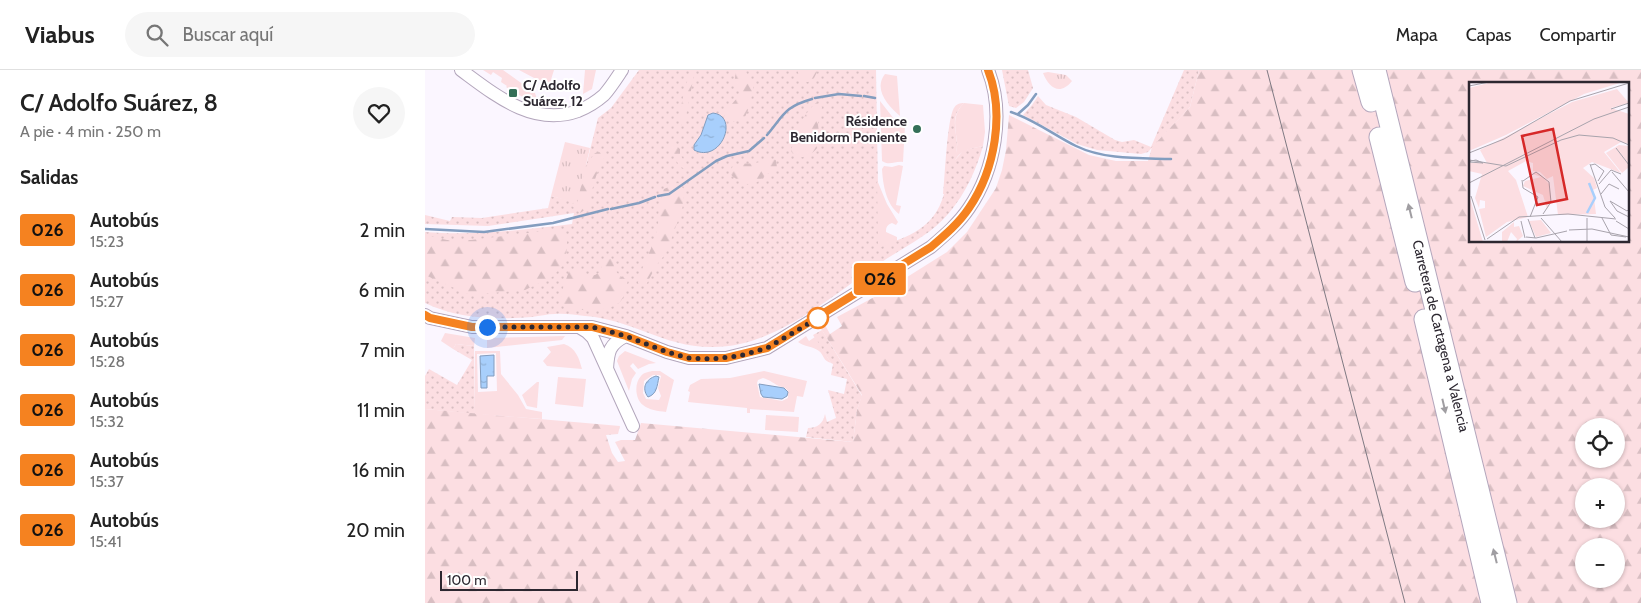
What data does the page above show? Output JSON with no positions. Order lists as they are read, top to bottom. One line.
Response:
{"streets":{"highway":["Carretera de Cartagena a Valencia"]},"places":{"transit":["C/ Adolfo Suárez, 12"],"other":["Résidence Benidorm Poniente"]},"lines":["bus line 026"],"scale_bar":"100 m","page":{"header":"Viabus","search":"Buscar aquí","nav":["Mapa","Capas","Compartir"],"heading":[["C/ Adolfo Suárez, 8","A pie · 4 min · 250 m"],"Salidas"],"on_map":"026","list":[{"mark":"026","name":"Autobús","note":"15:23","value":"2 min"},{"mark":"026","name":"Autobús","note":"15:27","value":"6 min"},{"mark":"026","name":"Autobús","note":"15:28","value":"7 min"},{"mark":"026","name":"Autobús","note":"15:32","value":"11 min"},{"mark":"026","name":"Autobús","note":"15:37","value":"16 min"},{"mark":"026","name":"Autobús","note":"15:41","value":"20 min"}],"map_buttons":["+","−"],"scale":"100 m"}}
